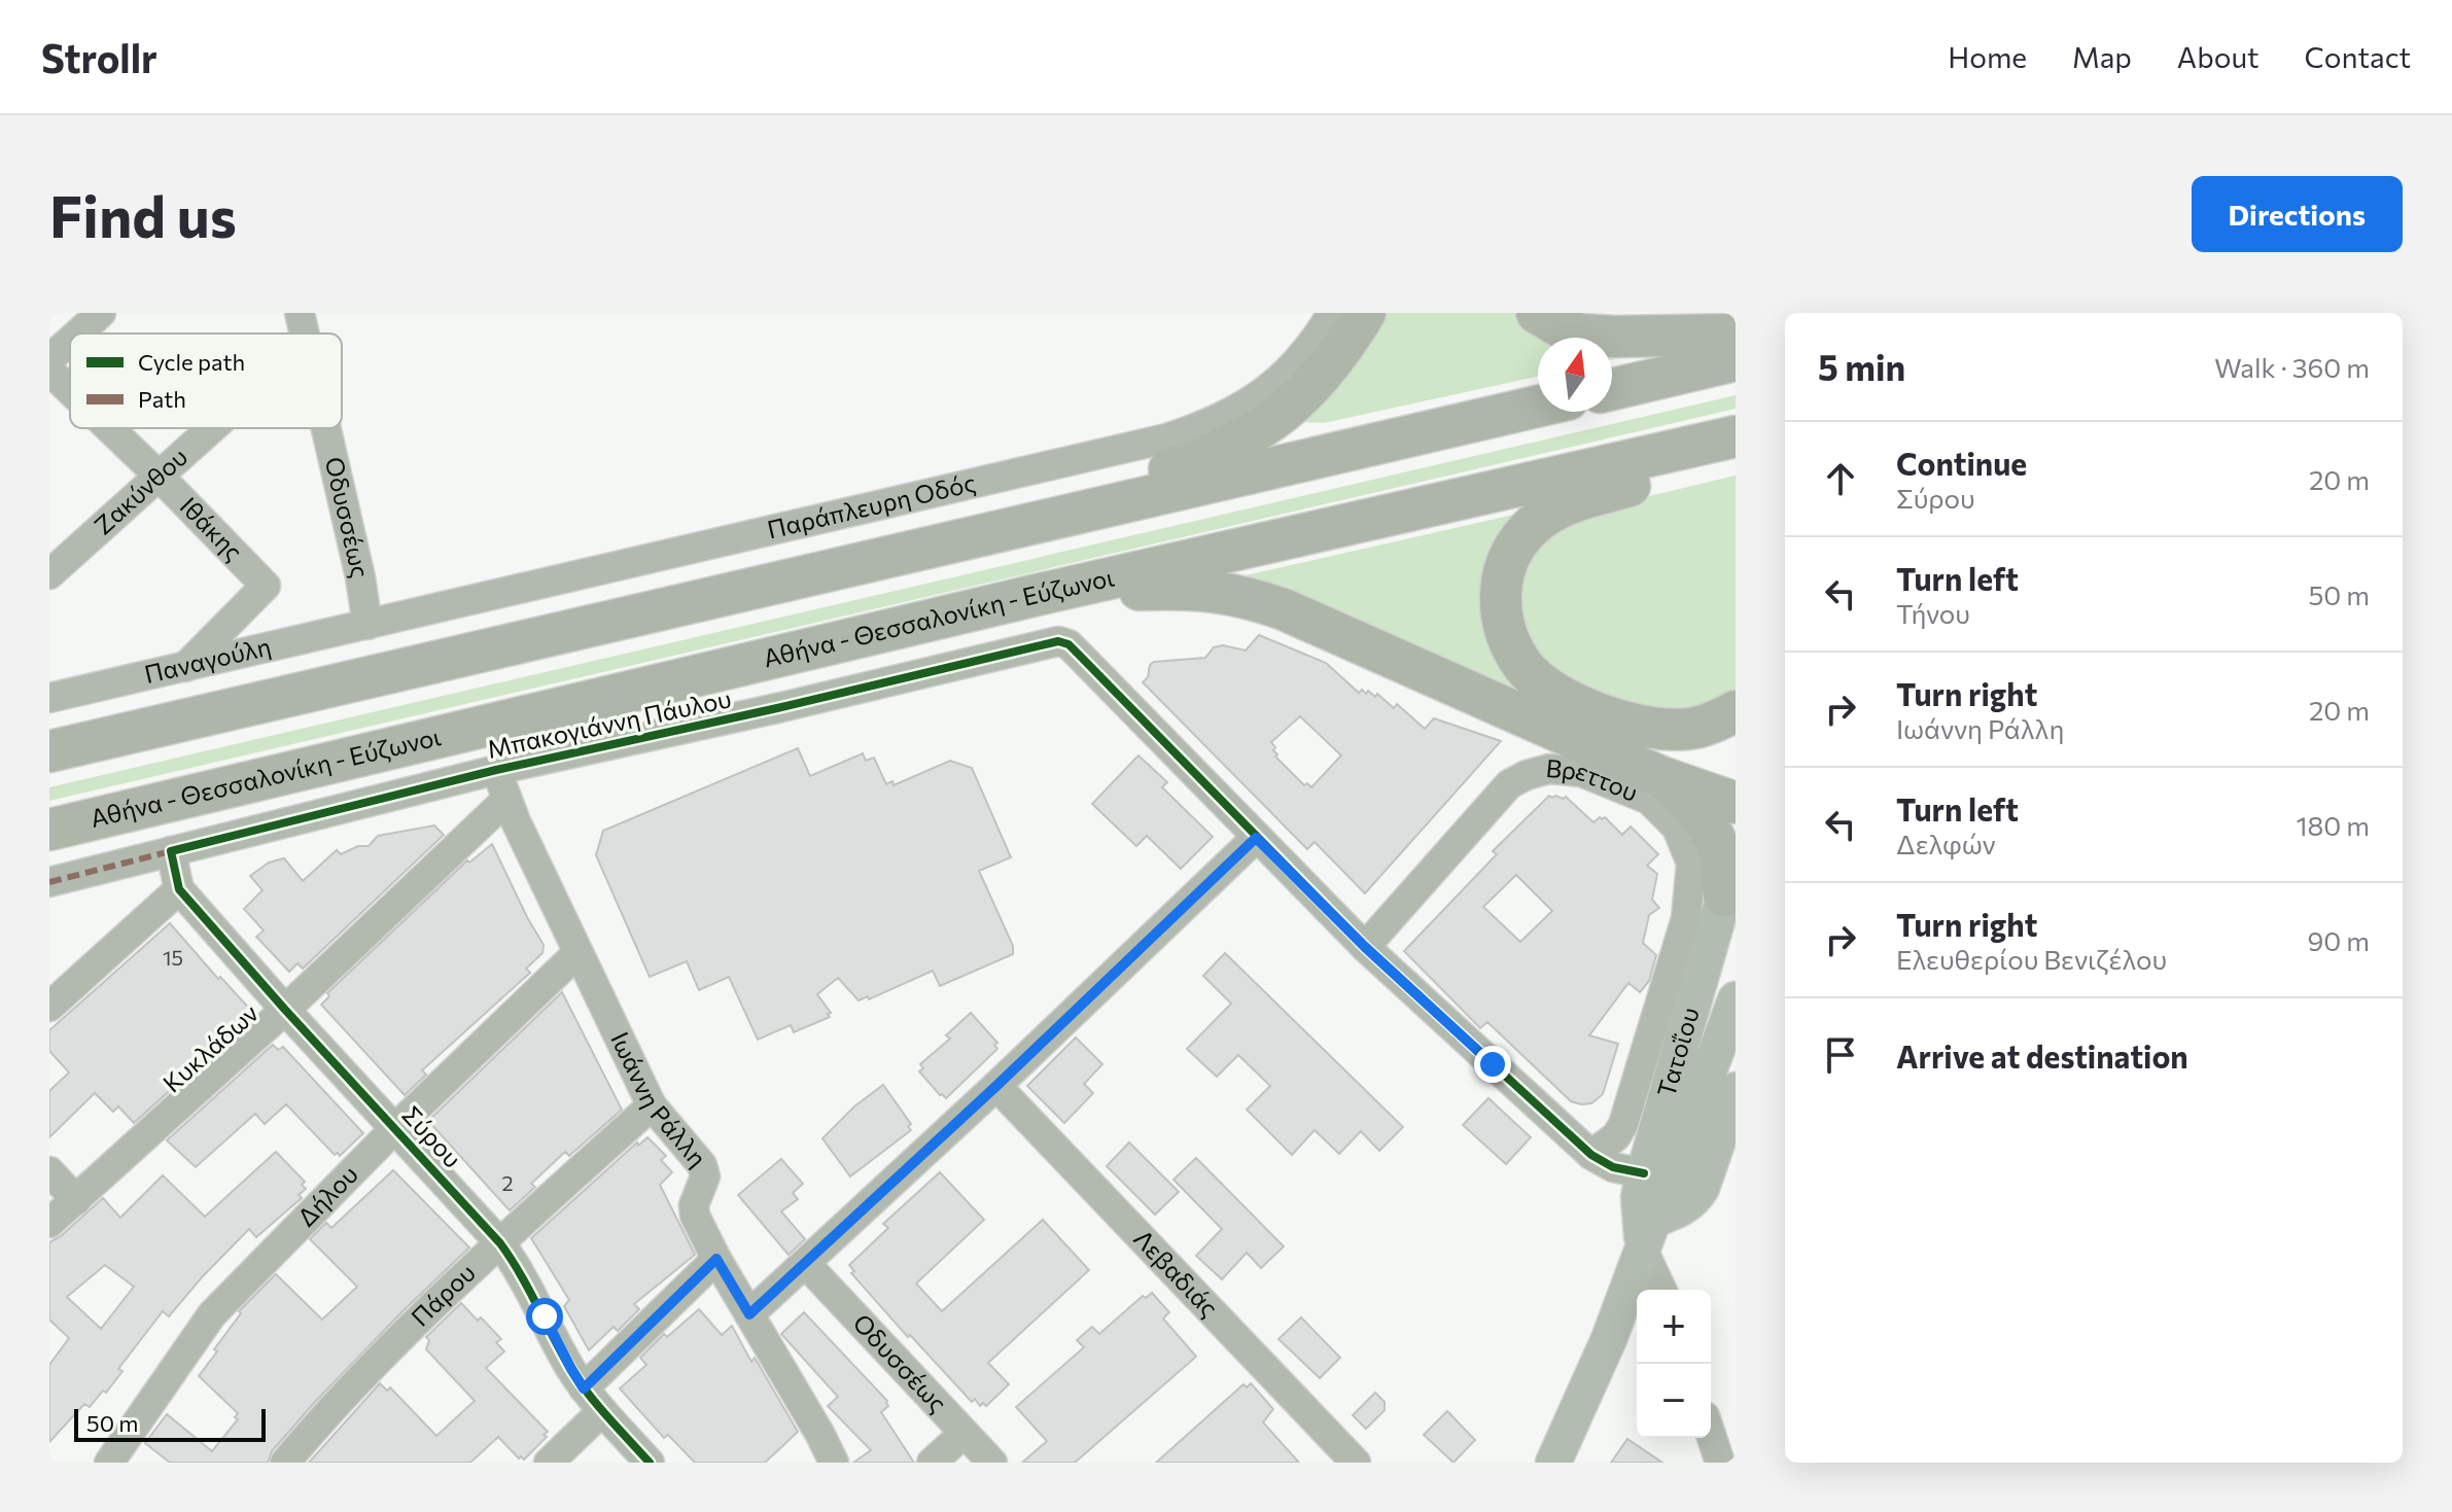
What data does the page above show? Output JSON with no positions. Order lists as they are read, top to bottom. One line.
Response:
{"streets":{"highway":["Αθήνα - Θεσσαλονίκη - Εύζωνοι"],"main road":["Τατοΐου"],"street":["Ζακύνθου","Παράπλευρη Οδός","Οδυσσέως","Ιθάκης","Παναγούλη","Μπακογιάννη Πάυλου","Βρεττου","Κυκλάδων","Ιωάννη Ράλλη","Σύρου","Δήλου","Λεβαδιάς","Πάρου"]},"crossings":[["Ζακύνθου","Ιθάκης"],["Παράπλευρη Οδός","Οδυσσέως"],["Παράπλευρη Οδός","Παναγούλη"],["Οδυσσέως","Παναγούλη"],["Ιθάκης","Παναγούλη"],["Μπακογιάννη Πάυλου","Ιωάννη Ράλλη"],["Μπακογιάννη Πάυλου","Σύρου"],["Κυκλάδων","Ιωάννη Ράλλη"],["Κυκλάδων","Σύρου"],["Ιωάννη Ράλλη","Δήλου"],["Ιωάννη Ράλλη","Πάρου"],["Σύρου","Δήλου"],["Σύρου","Πάρου"]],"house_numbers":["15","2"],"legend":["Cycle path","Path"],"scale_bar":"50 m","north":"top","page":{"header":"Strollr","nav":["Home","Map","About","Contact"],"buttons":"Directions","title":"Find us","heading":["5 min","Walk · 360 m"],"list":[["Continue","Σύρου","20 m"],["Turn left","Τήνου","50 m"],["Turn right","Ιωάννη Ράλλη","20 m"],["Turn left","Δελφών","180 m"],["Turn right","Ελευθερίου Βενιζέλου","90 m"],"Arrive at destination"],"map_buttons":["+","−"],"scale":"50 m"}}
